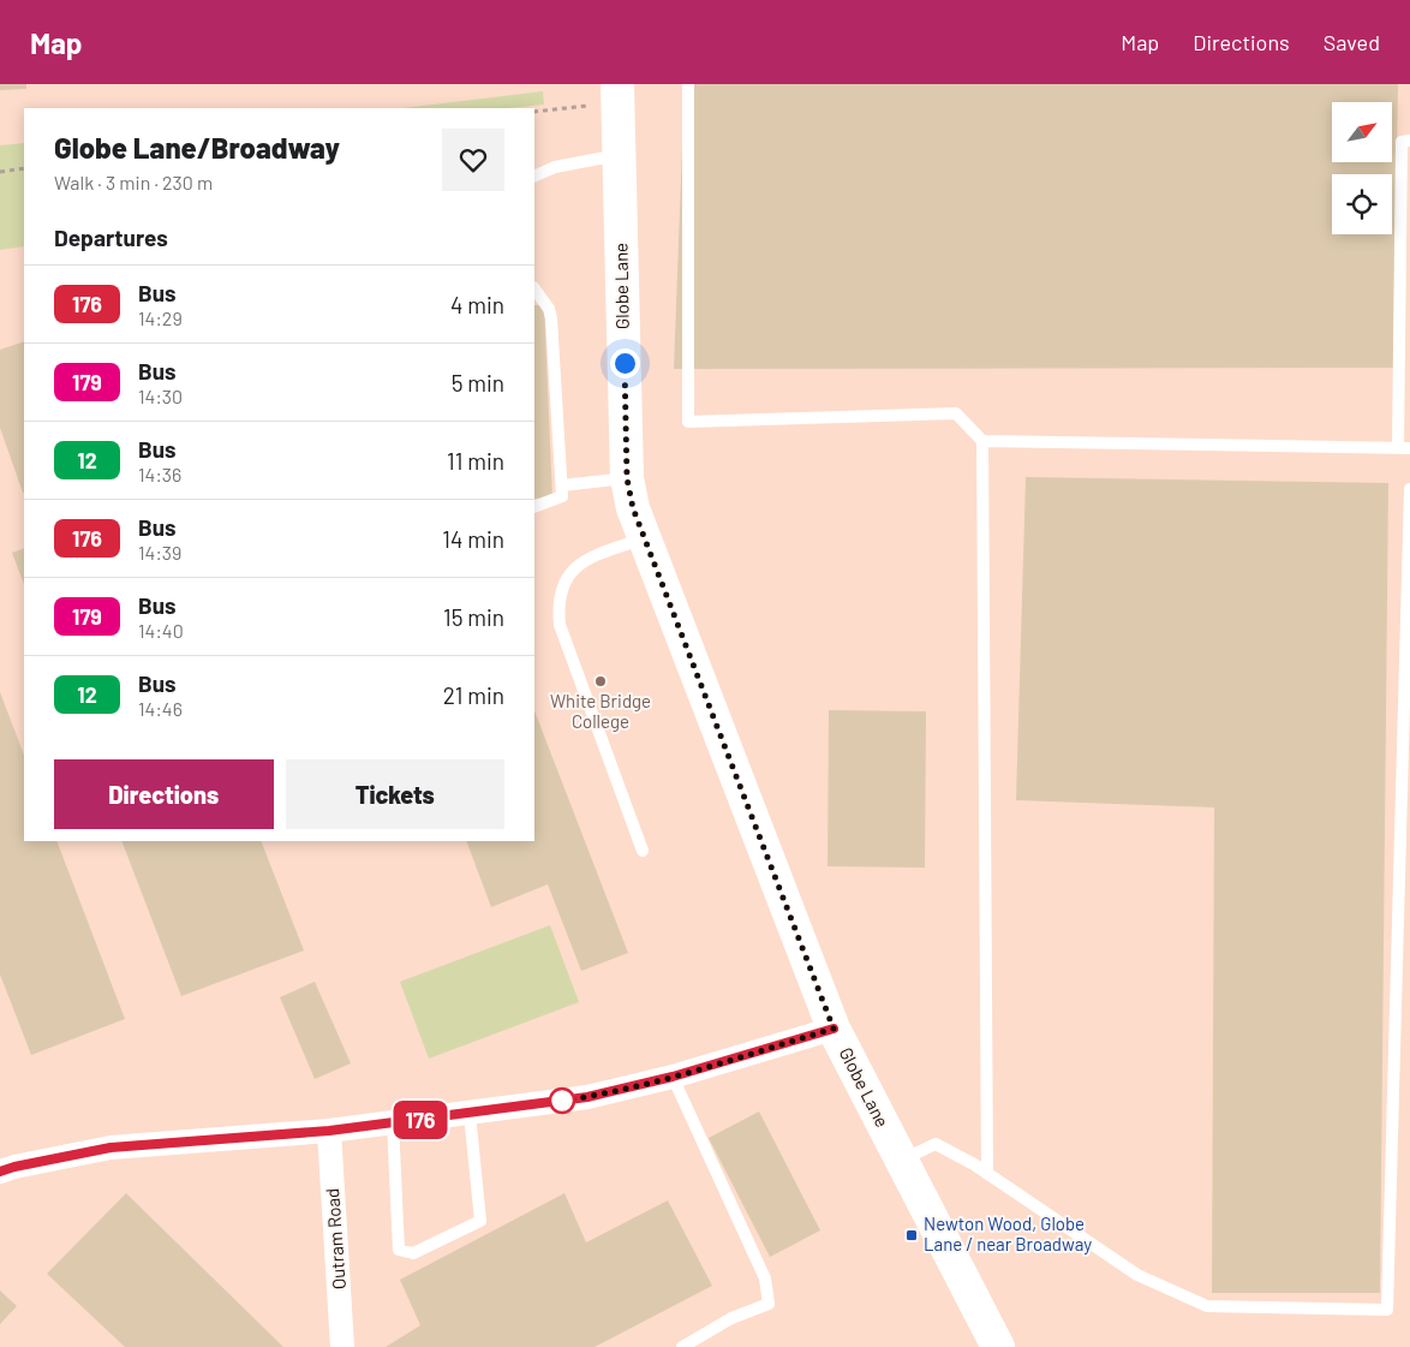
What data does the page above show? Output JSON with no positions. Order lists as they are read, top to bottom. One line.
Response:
{"streets":{"street":["Globe Lane","Outram Road"]},"places":{"other":["White Bridge College"],"transit":["Newton Wood, Globe Lane / near Broadway"]},"lines":["bus line 176"],"north":"top right","page":{"header":"Map","nav":["Map","Directions","Saved"],"on_map":"176","heading":[["Globe Lane/Broadway","Walk · 3 min · 230 m"],"Departures"],"list":[{"mark":"176","name":"Bus","note":"14:29","value":"4 min"},{"mark":"179","name":"Bus","note":"14:30","value":"5 min"},{"mark":"12","name":"Bus","note":"14:36","value":"11 min"},{"mark":"176","name":"Bus","note":"14:39","value":"14 min"},{"mark":"179","name":"Bus","note":"14:40","value":"15 min"},{"mark":"12","name":"Bus","note":"14:46","value":"21 min"}],"buttons":["Directions","Tickets"]}}
